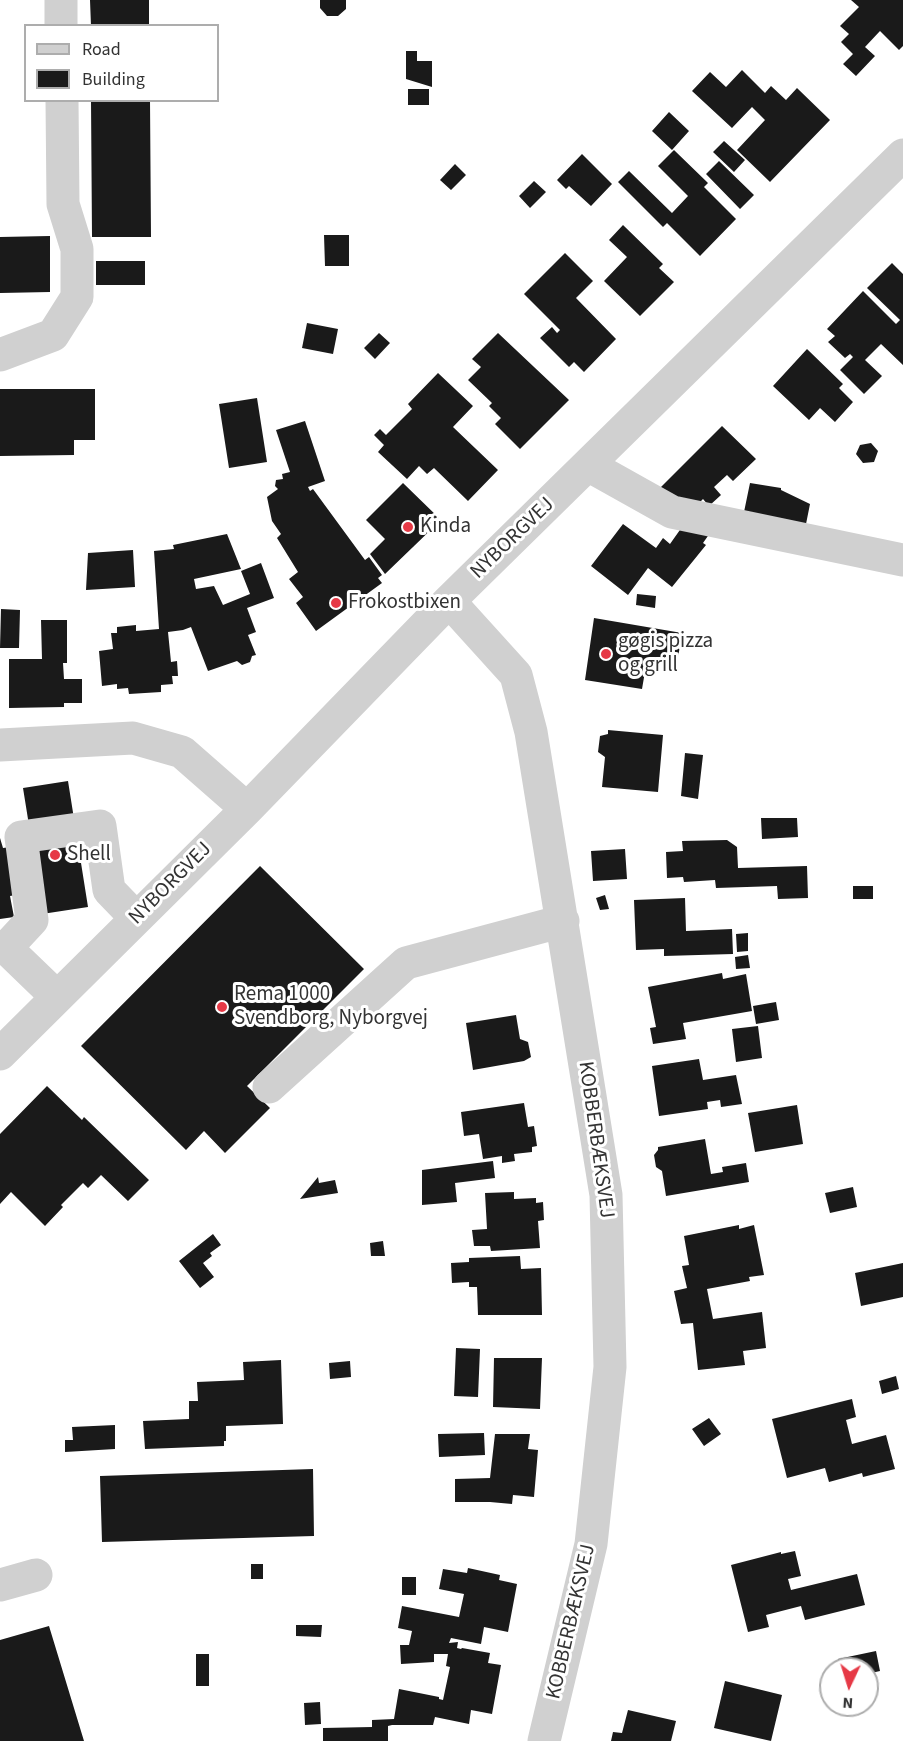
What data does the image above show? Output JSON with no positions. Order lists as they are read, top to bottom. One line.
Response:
{"streets":{"street":["NYBORGVEJ","KOBBERBÆKSVEJ"]},"crossings":[["NYBORGVEJ","KOBBERBÆKSVEJ"]],"places":["Kinda","Frokostbixen","gøgis pizza og grill","Shell","Rema 1000 Svendborg, Nyborgvej"],"legend":["Road","Building"],"north":"bottom"}
